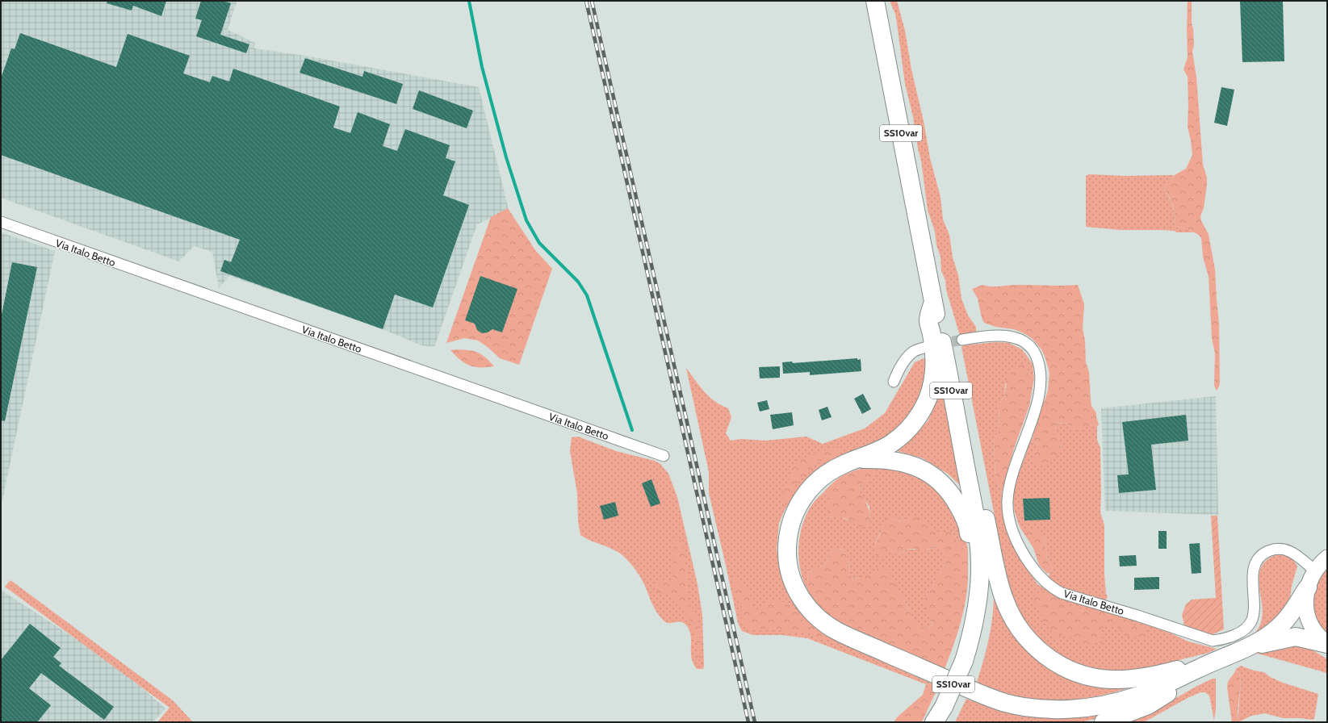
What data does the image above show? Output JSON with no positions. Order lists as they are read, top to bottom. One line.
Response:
{"streets":{"highway":["SS10var"],"street":["Via Italo Betto"]}}
